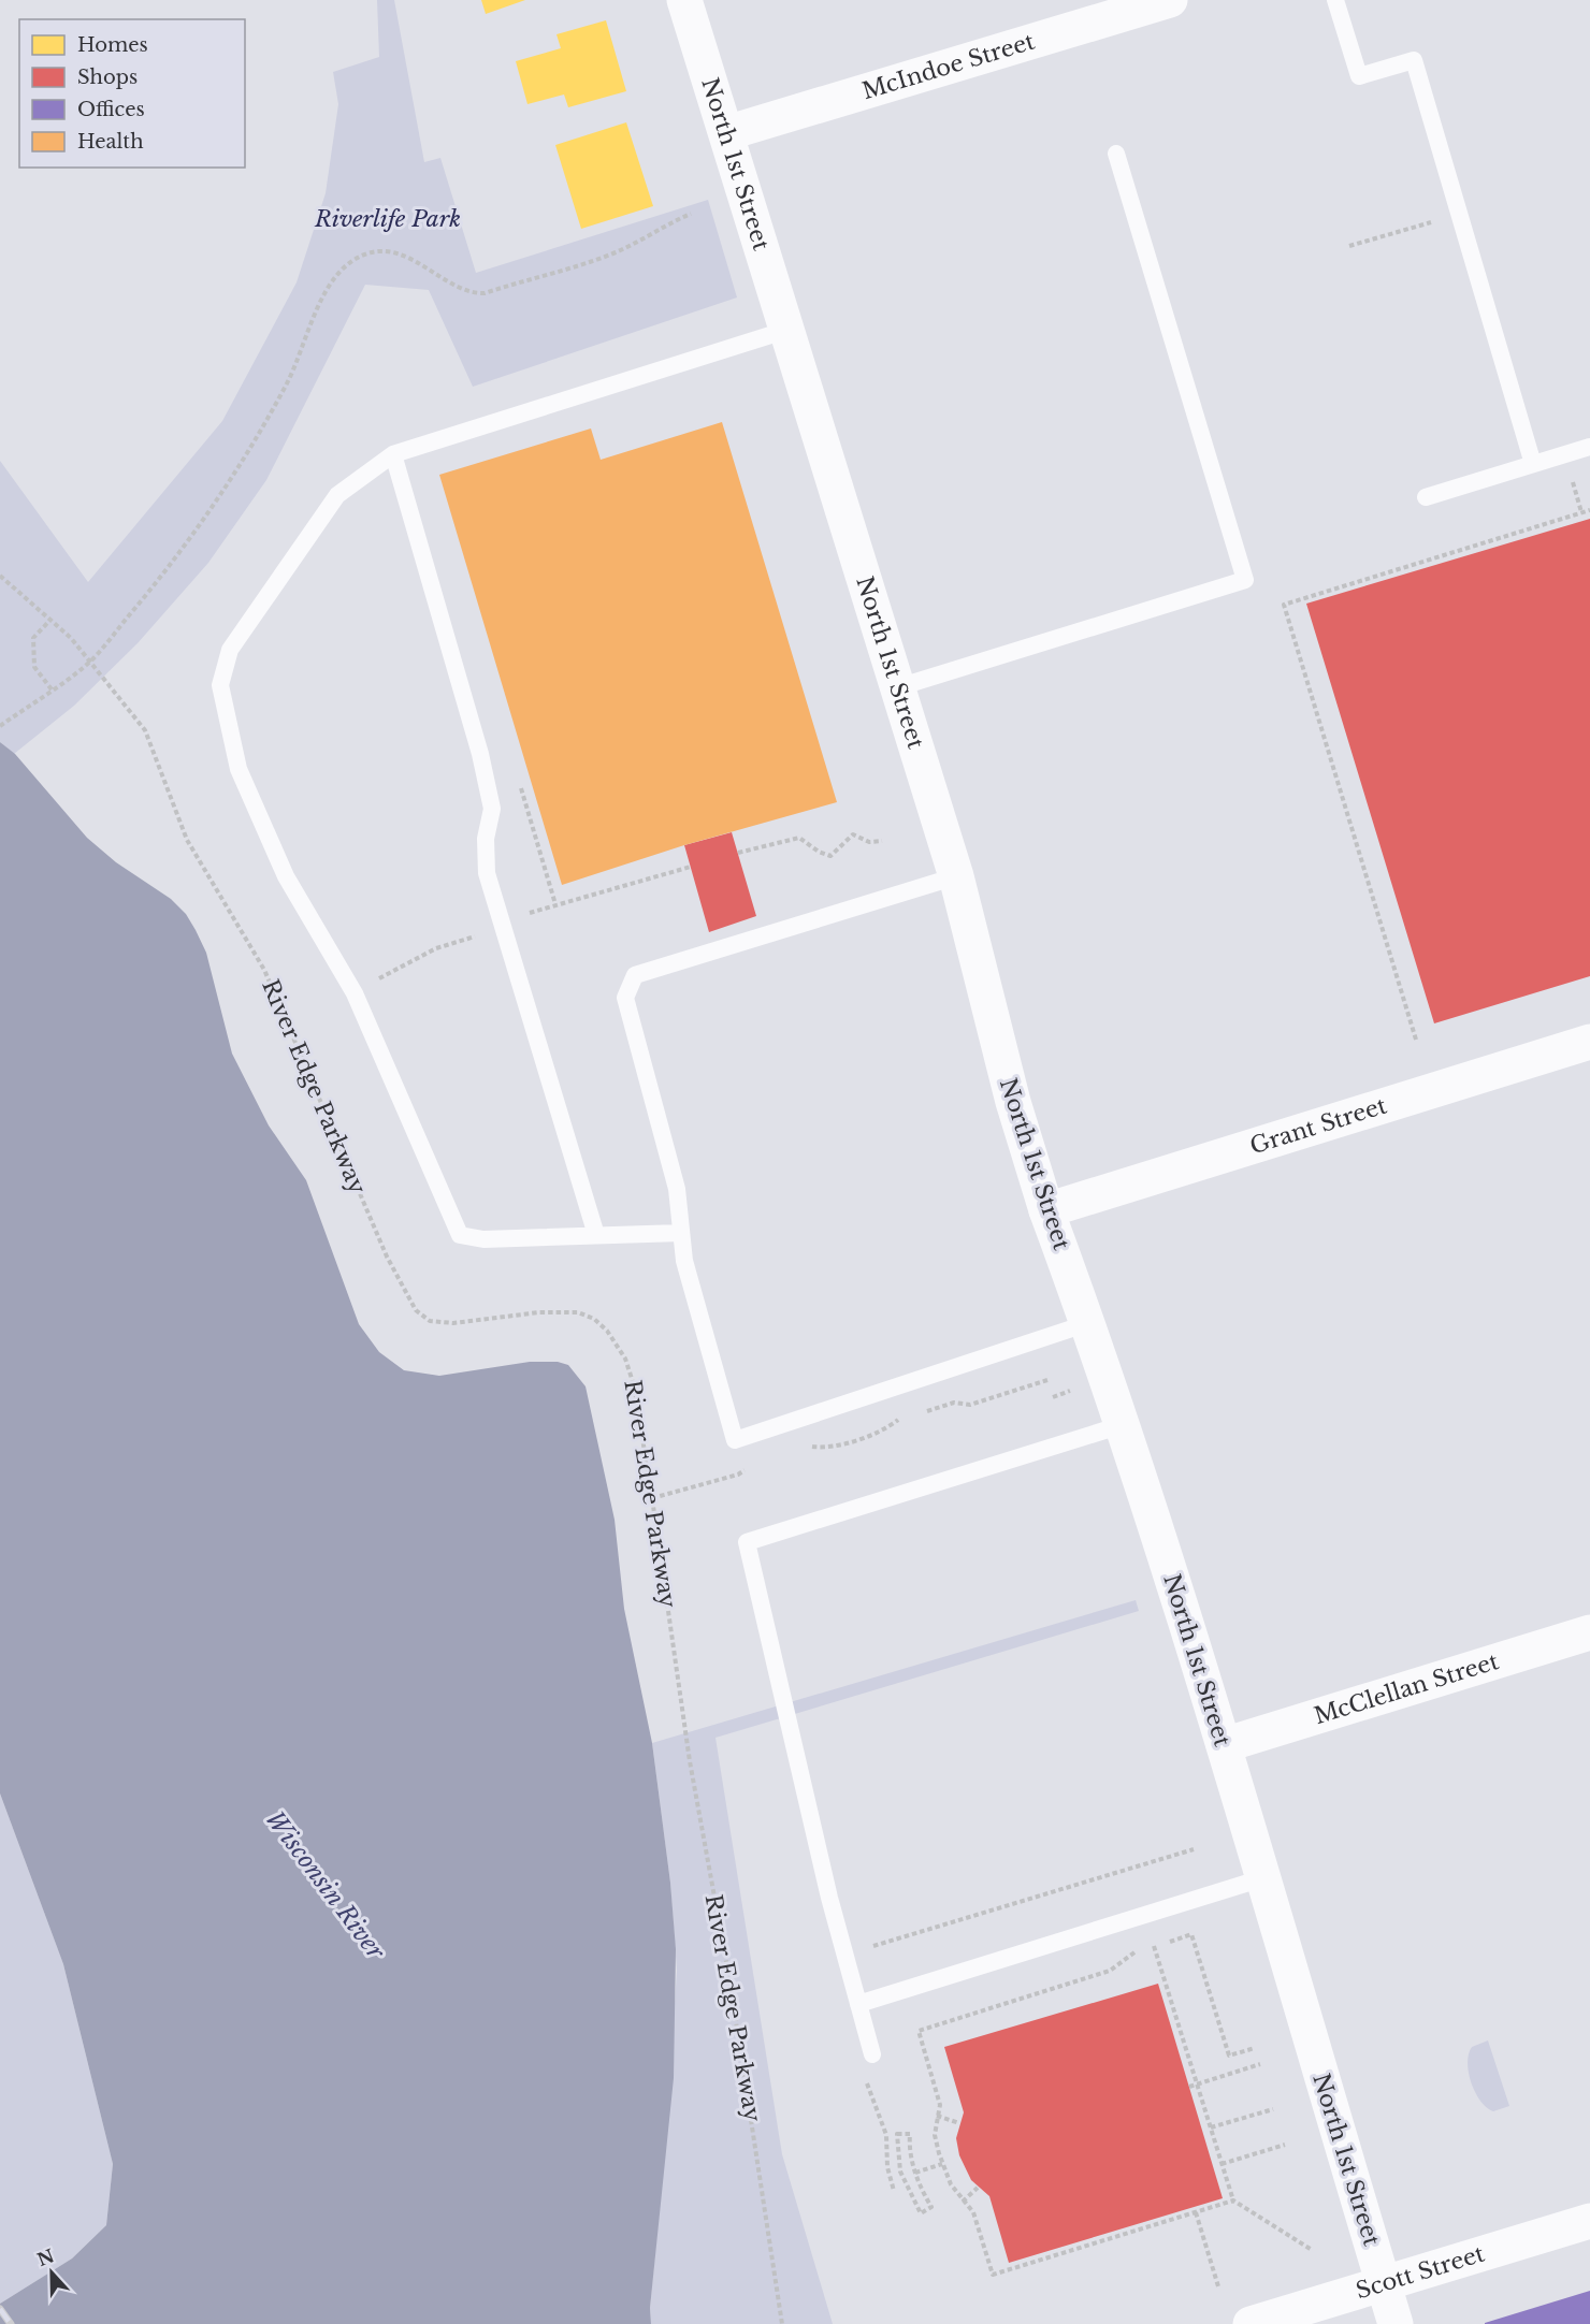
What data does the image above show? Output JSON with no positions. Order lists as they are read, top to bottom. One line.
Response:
{"streets":{"street":["McIndoe Street","North 1st Street","Grant Street","McClellan Street","Scott Street"],"path":["River Edge Parkway"]},"crossings":[["McIndoe Street","North 1st Street"],["North 1st Street","Grant Street"],["North 1st Street","McClellan Street"],["North 1st Street","Scott Street"]],"water":["Wisconsin River"],"parks":["Riverlife Park"],"legend":["Homes","Shops","Offices","Health"],"north":"top"}
